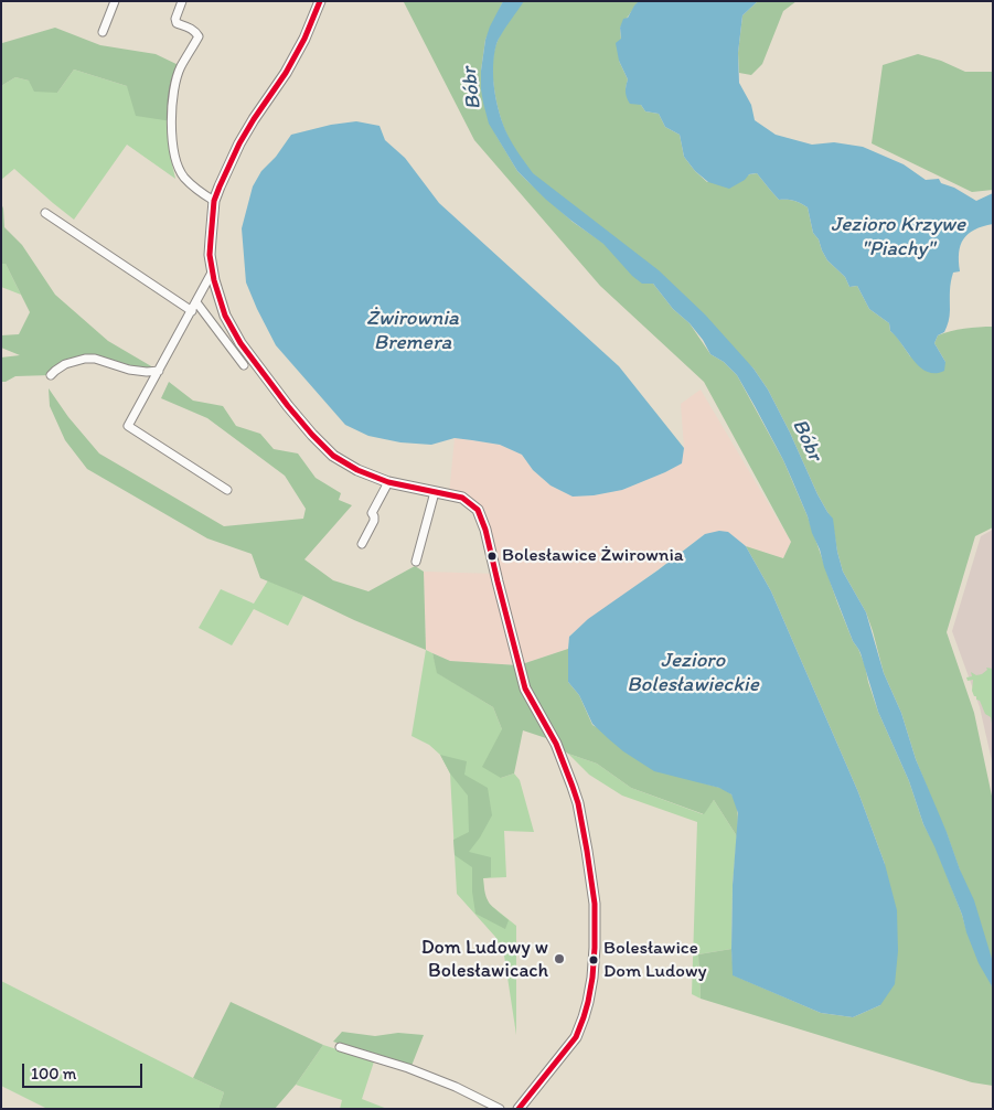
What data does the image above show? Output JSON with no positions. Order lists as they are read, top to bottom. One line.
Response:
{"water":["Bóbr","Jezioro Krzywe \"Piachy\"","Żwirownia Bremera","Jezioro Bolesławieckie"],"places":["Bolesławice Żwirownia","Dom Ludowy w Bolesławicach","Bolesławice Dom Ludowy"],"scale_bar":"100 m"}
